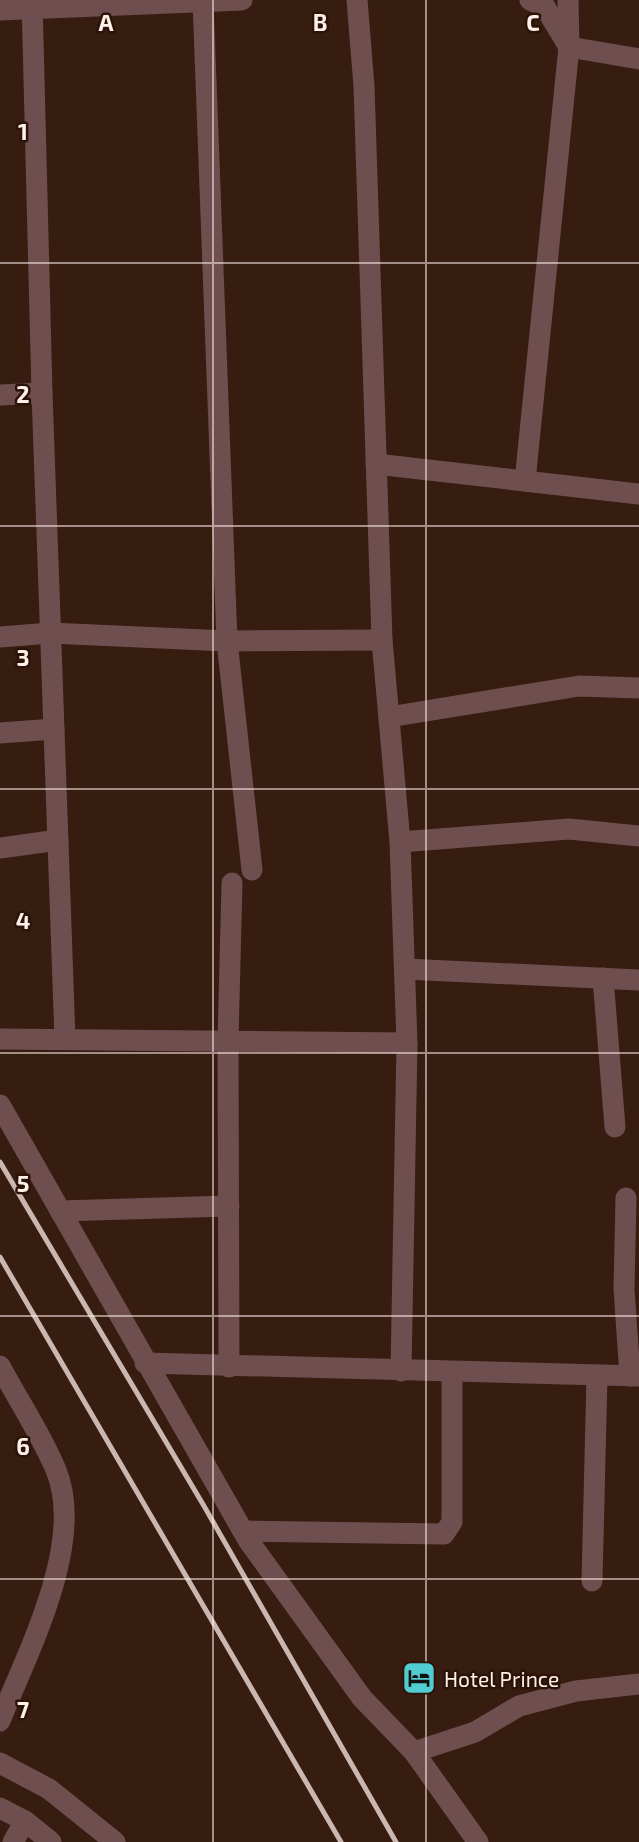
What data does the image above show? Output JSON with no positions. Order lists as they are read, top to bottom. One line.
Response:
{"places":{"hotel":["Hotel Prince"]},"grid":{"columns":["A","B","C"],"rows":["1","2","3","4","5","6","7"]}}
